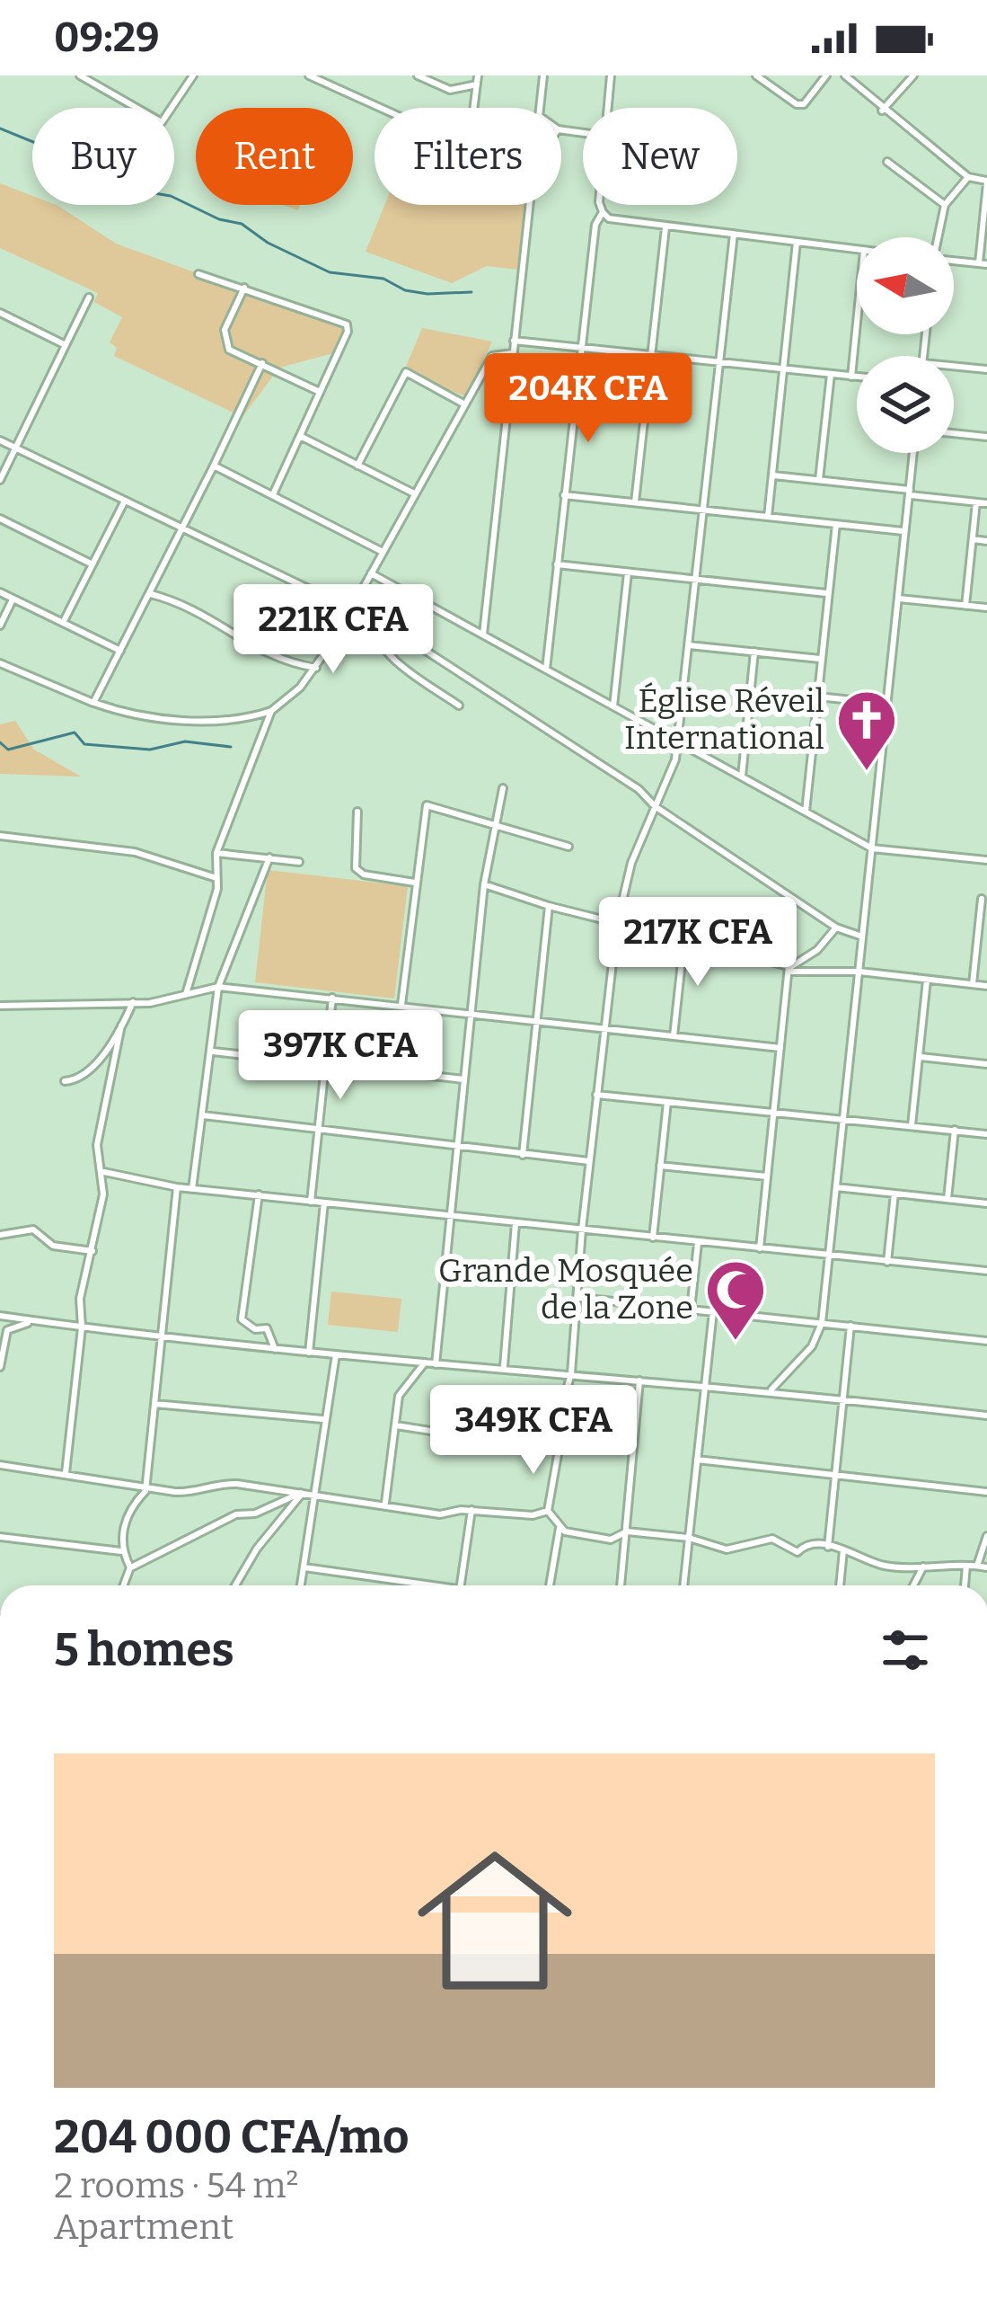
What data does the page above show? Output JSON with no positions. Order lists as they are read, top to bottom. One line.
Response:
{"places":{"church":["Église Réveil International"],"mosque":["Grande Mosquée de la Zone"]},"north":"left","page":{"status":"09:29","chip":["Buy","Rent","Filters","New"],"price":["204K CFA","221K CFA","217K CFA","397K CFA","349K CFA"],"heading":"5 homes","list":[{"name":"204 000 CFA/mo","note":"2 rooms · 54 m² · Apartment"}]}}
